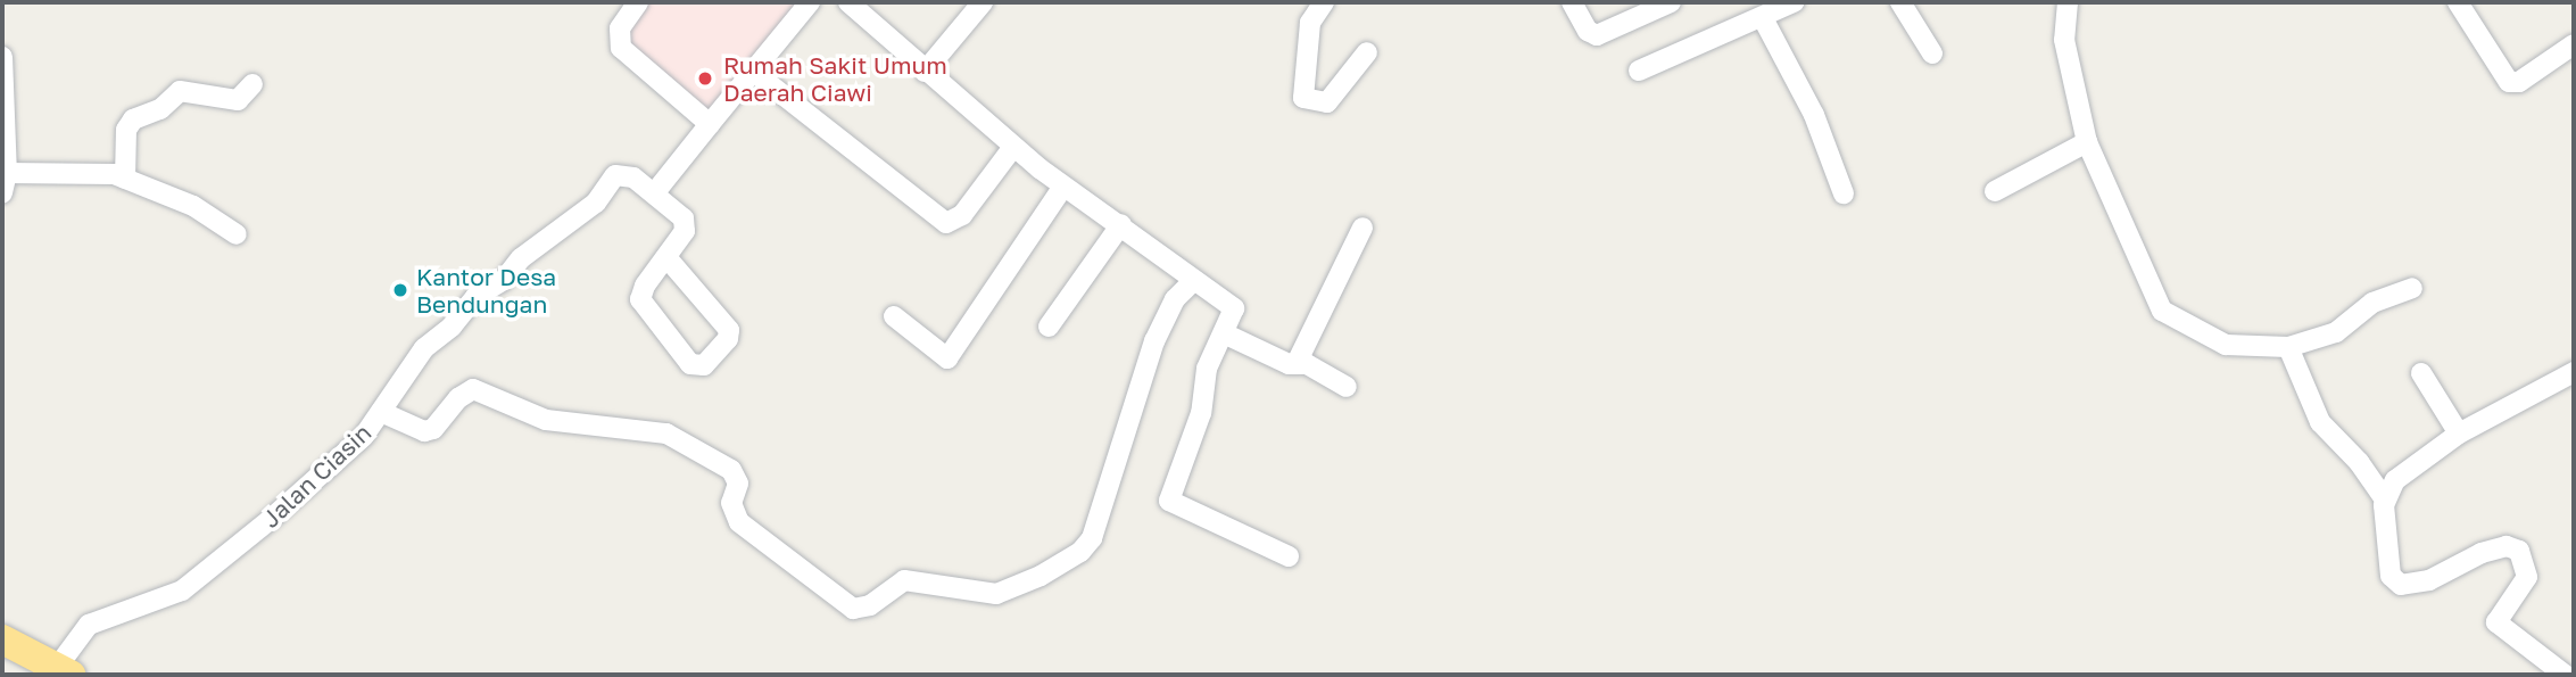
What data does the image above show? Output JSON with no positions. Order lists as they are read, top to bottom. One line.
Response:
{"streets":{"street":["Jalan Ciasin"]},"places":["Rumah Sakit Umum Daerah Ciawi","Kantor Desa Bendungan"]}
